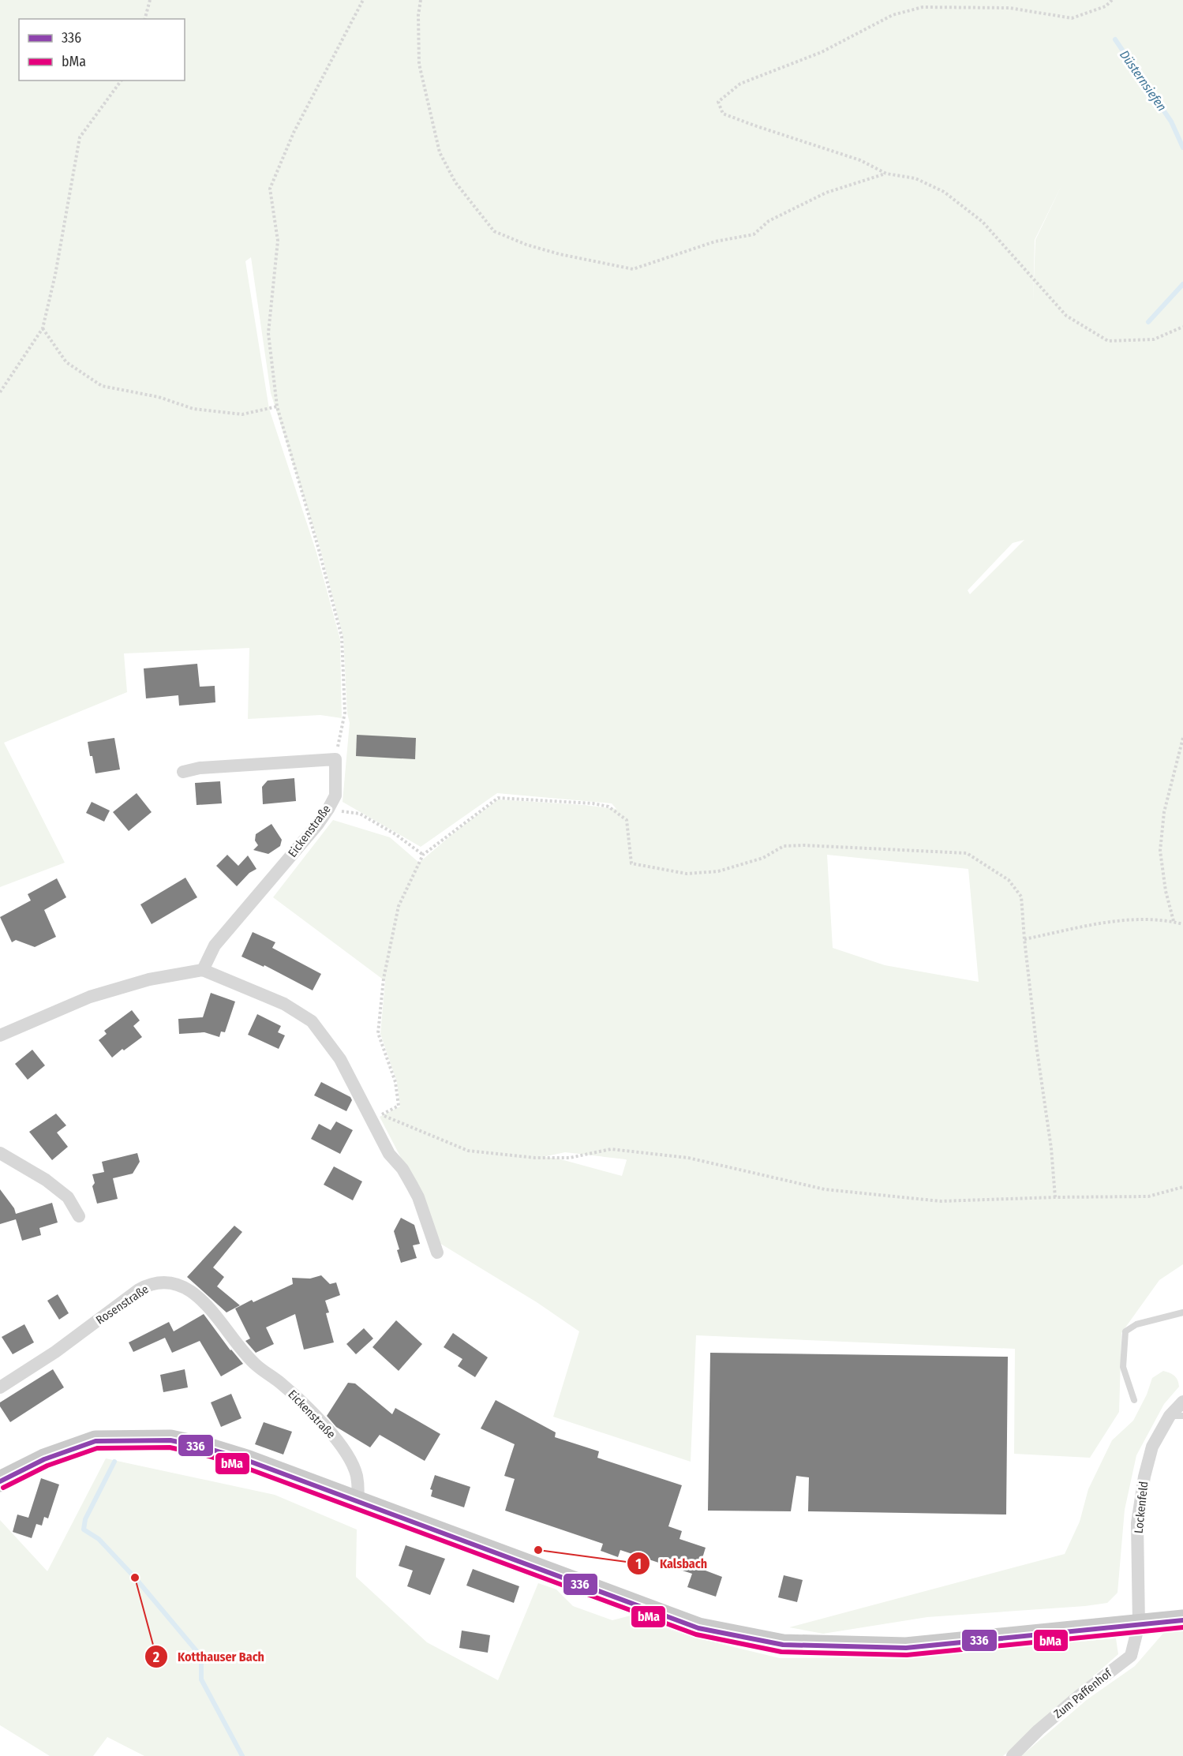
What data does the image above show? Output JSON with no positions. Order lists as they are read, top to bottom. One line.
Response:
{"streets":{"street":["Eickenstraße","Rosenstraße","Lockenfeld","Zum Paffenhof"]},"crossings":[["Eickenstraße","Rosenstraße"],["Lockenfeld","Zum Paffenhof"]],"water":["Düsternsiefen"],"places":["Kalsbach","Kotthauser Bach"],"lines":["transit line 336","transit line bMa"],"legend":["336","bMa"]}
